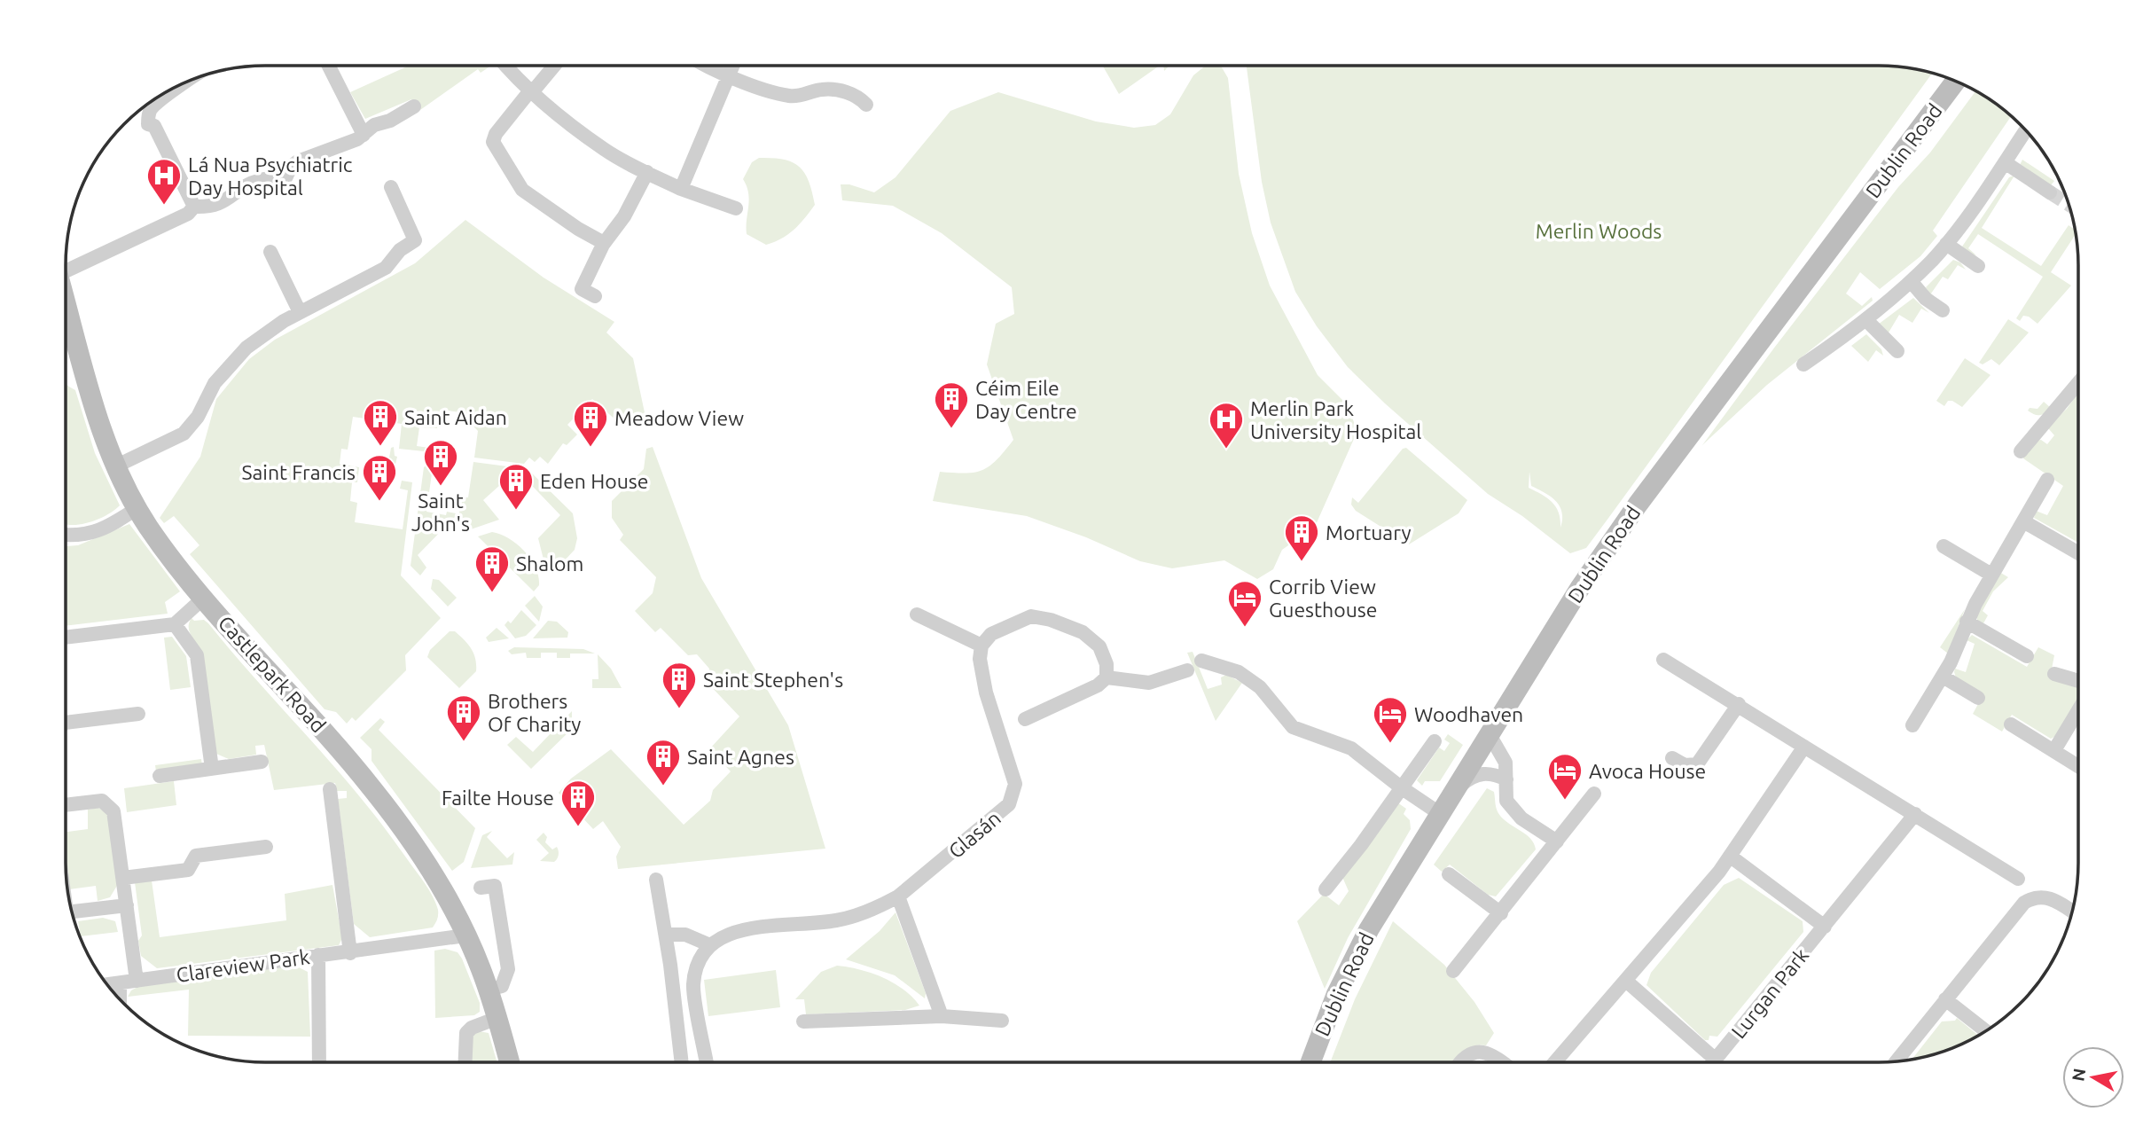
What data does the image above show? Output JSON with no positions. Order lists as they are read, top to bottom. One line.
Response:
{"streets":{"main road":["Dublin Road","Castlepark Road"],"street":["Glasán","Clareview Park","Lurgan Park"]},"crossings":[["Castlepark Road","Clareview Park"]],"parks":["Merlin Woods"],"places":{"hospital":["Lá Nua Psychiatric Day Hospital","Merlin Park University Hospital"],"building":["Céim Eile Day Centre","Saint Aidan","Meadow View","Saint John's","Saint Francis","Eden House","Mortuary","Shalom","Saint Stephen's","Brothers Of Charity","Saint Agnes","Failte House"],"hotel":["Corrib View Guesthouse","Woodhaven","Avoca House"]},"north":"left"}
